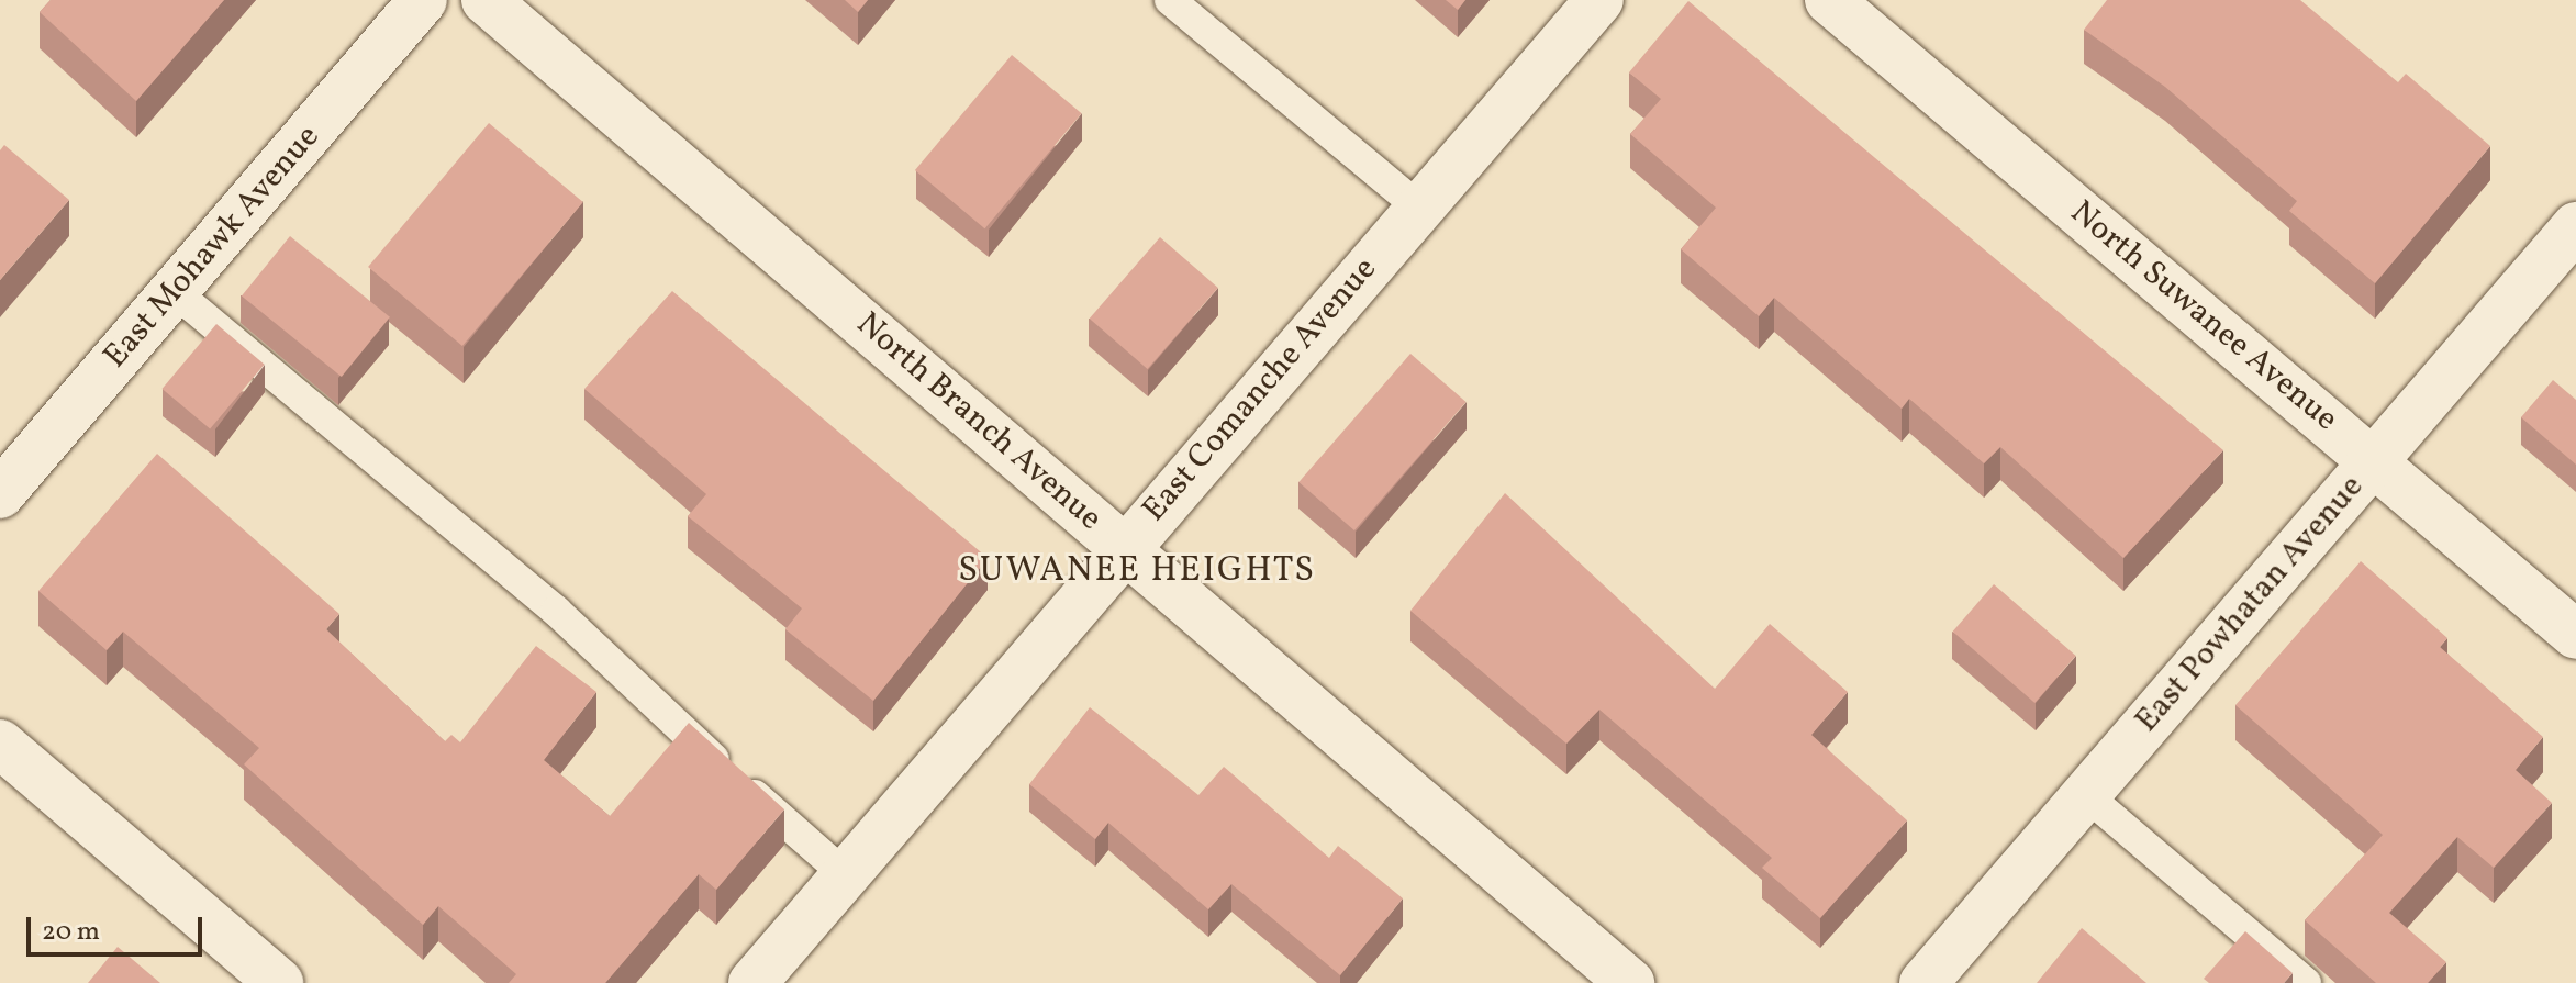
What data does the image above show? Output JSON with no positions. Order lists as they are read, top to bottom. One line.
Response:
{"streets":{"street":["East Mohawk Avenue","North Suwanee Avenue","East Comanche Avenue","North Branch Avenue","East Powhatan Avenue"]},"crossings":[["North Suwanee Avenue","East Powhatan Avenue"],["East Comanche Avenue","North Branch Avenue"]],"districts":["SUWANEE HEIGHTS"],"scale_bar":"20 m"}
